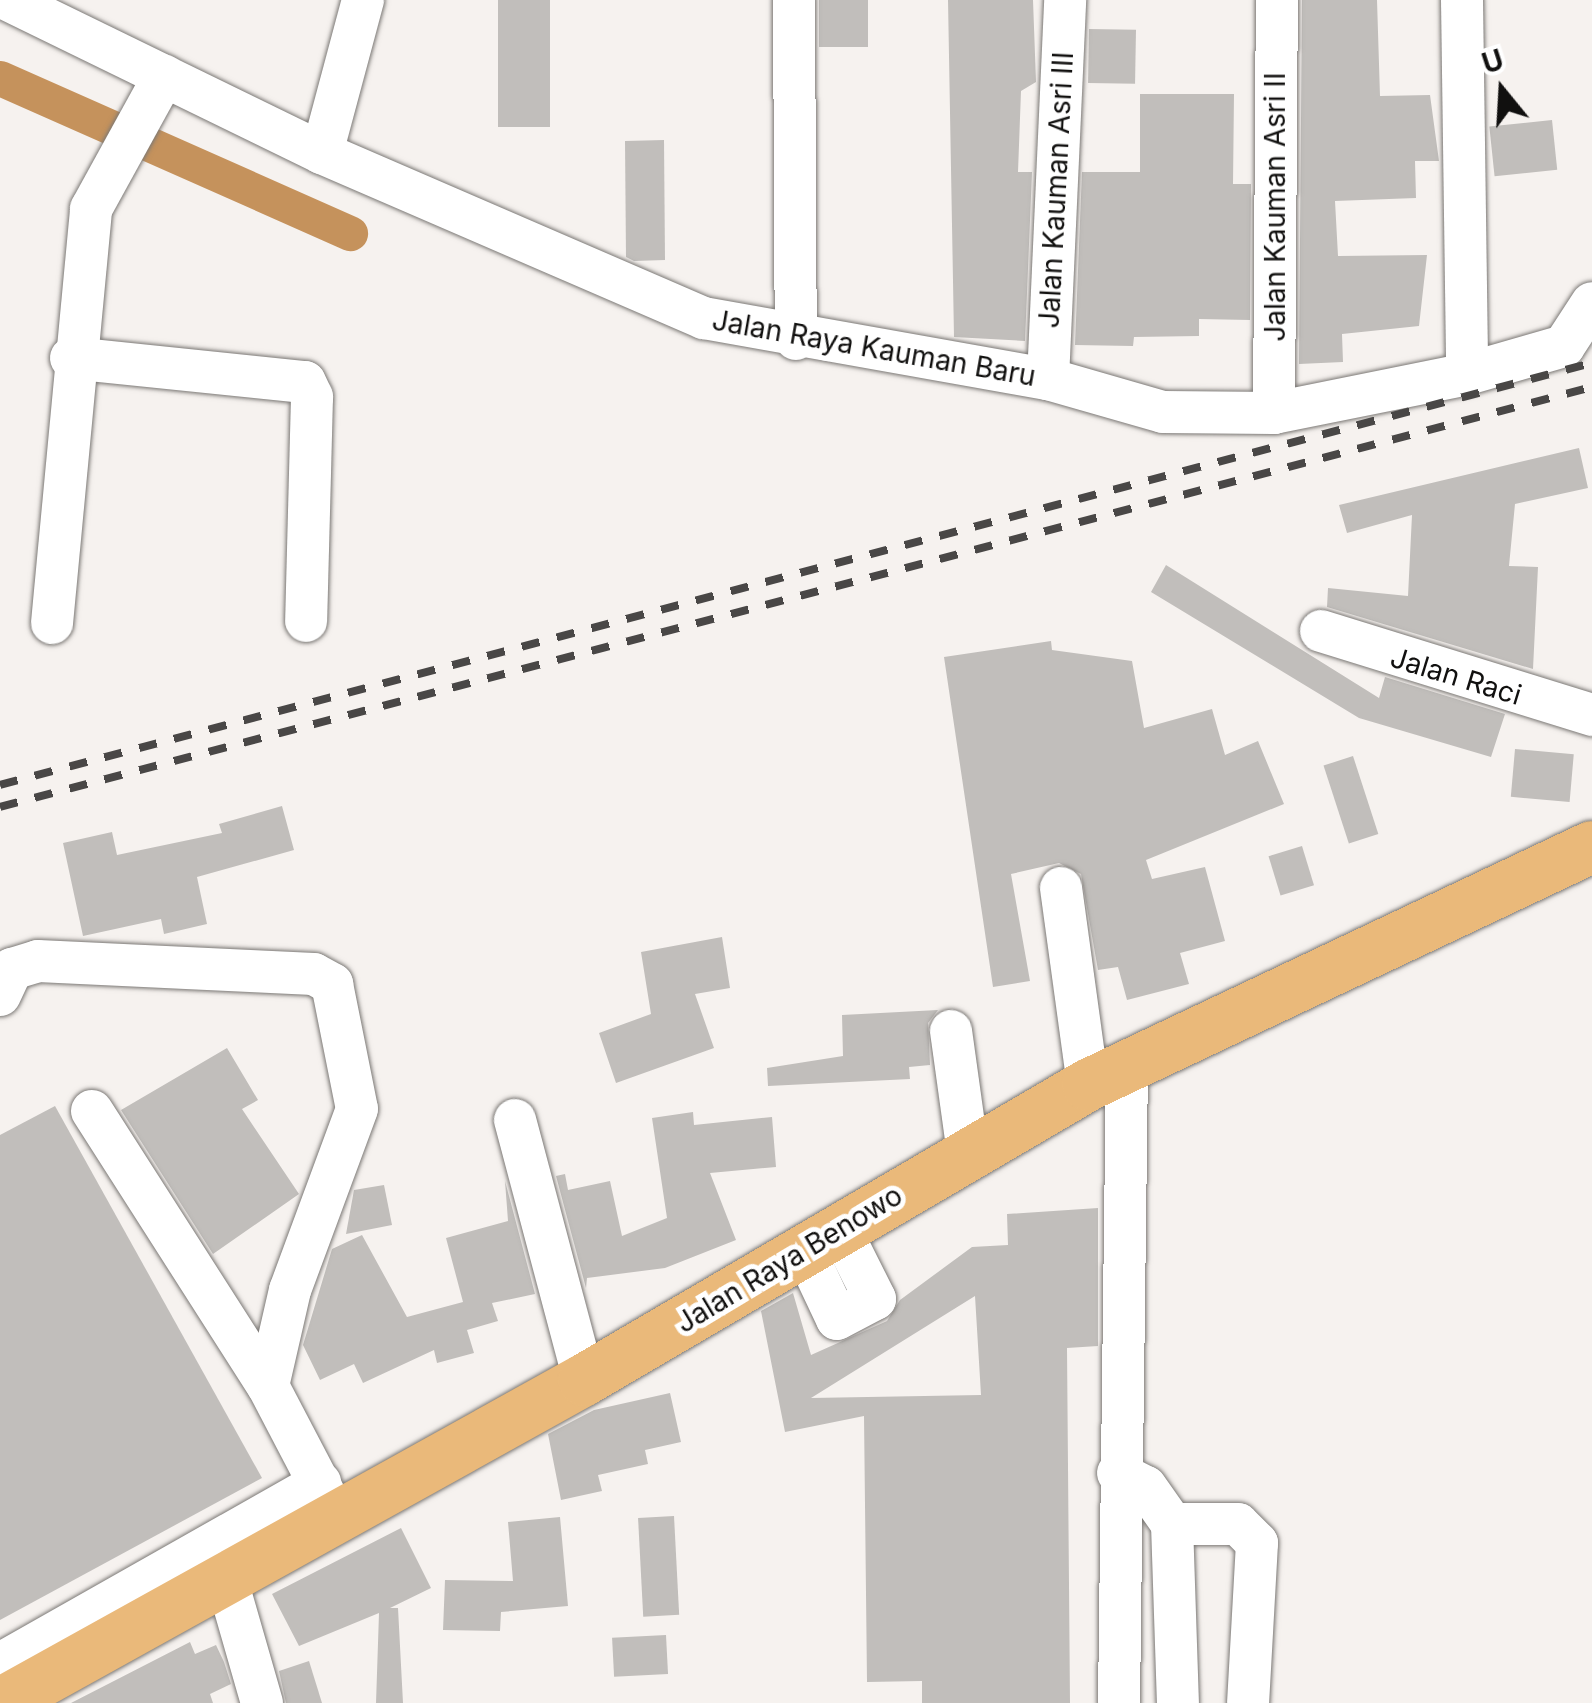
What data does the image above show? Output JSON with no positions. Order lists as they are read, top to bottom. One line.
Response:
{"streets":{"main road":["Jalan Raya Benowo"],"street":["Jalan Kauman Asri III","Jalan Kauman Asri II","Jalan Raya Kauman Baru","Jalan Raci"]},"crossings":[["Jalan Kauman Asri III","Jalan Raya Kauman Baru"],["Jalan Kauman Asri II","Jalan Raya Kauman Baru"]],"north":"top"}
